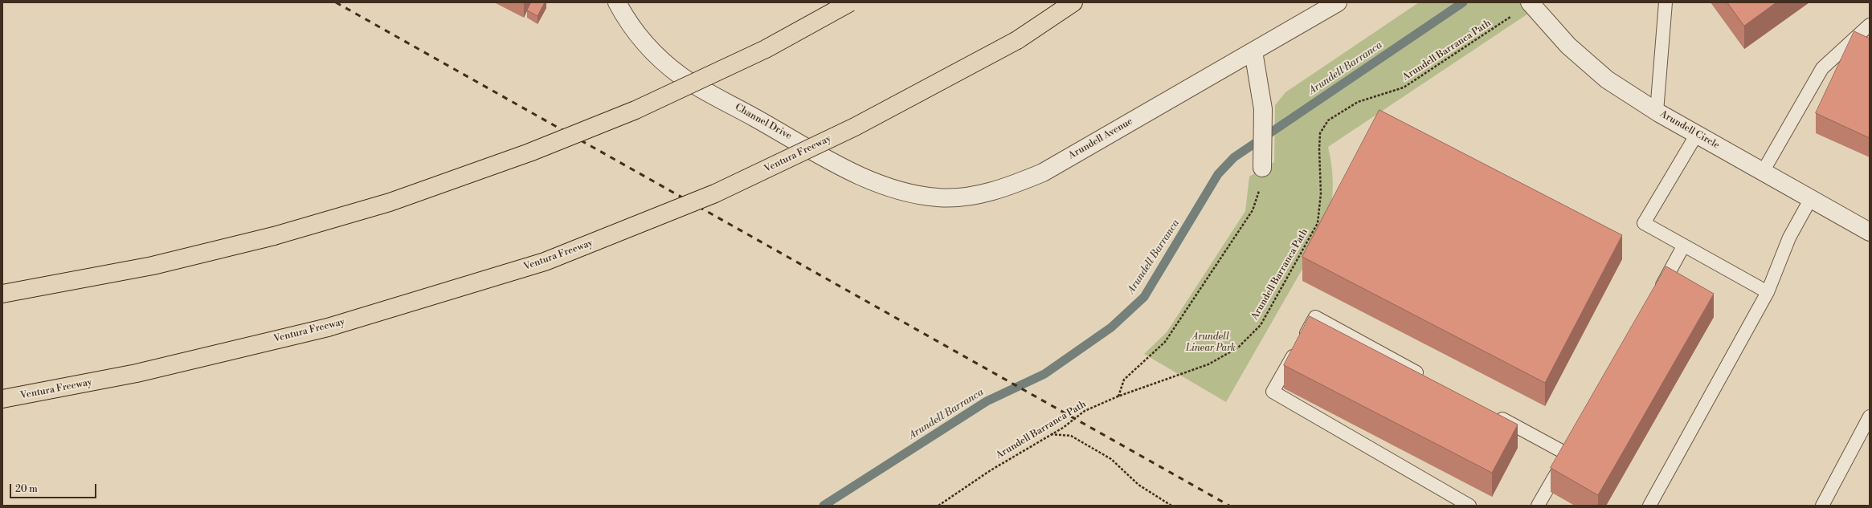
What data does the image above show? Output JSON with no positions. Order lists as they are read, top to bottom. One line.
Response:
{"streets":{"highway":["Ventura Freeway"],"street":["Channel Drive","Arundell Circle","Arundell Avenue"],"path":["Arundell Barranca Path"]},"crossings":[["Channel Drive","Arundell Avenue"]],"water":["Arundell Barranca"],"parks":["Arundell Linear Park"],"scale_bar":"20 m"}
